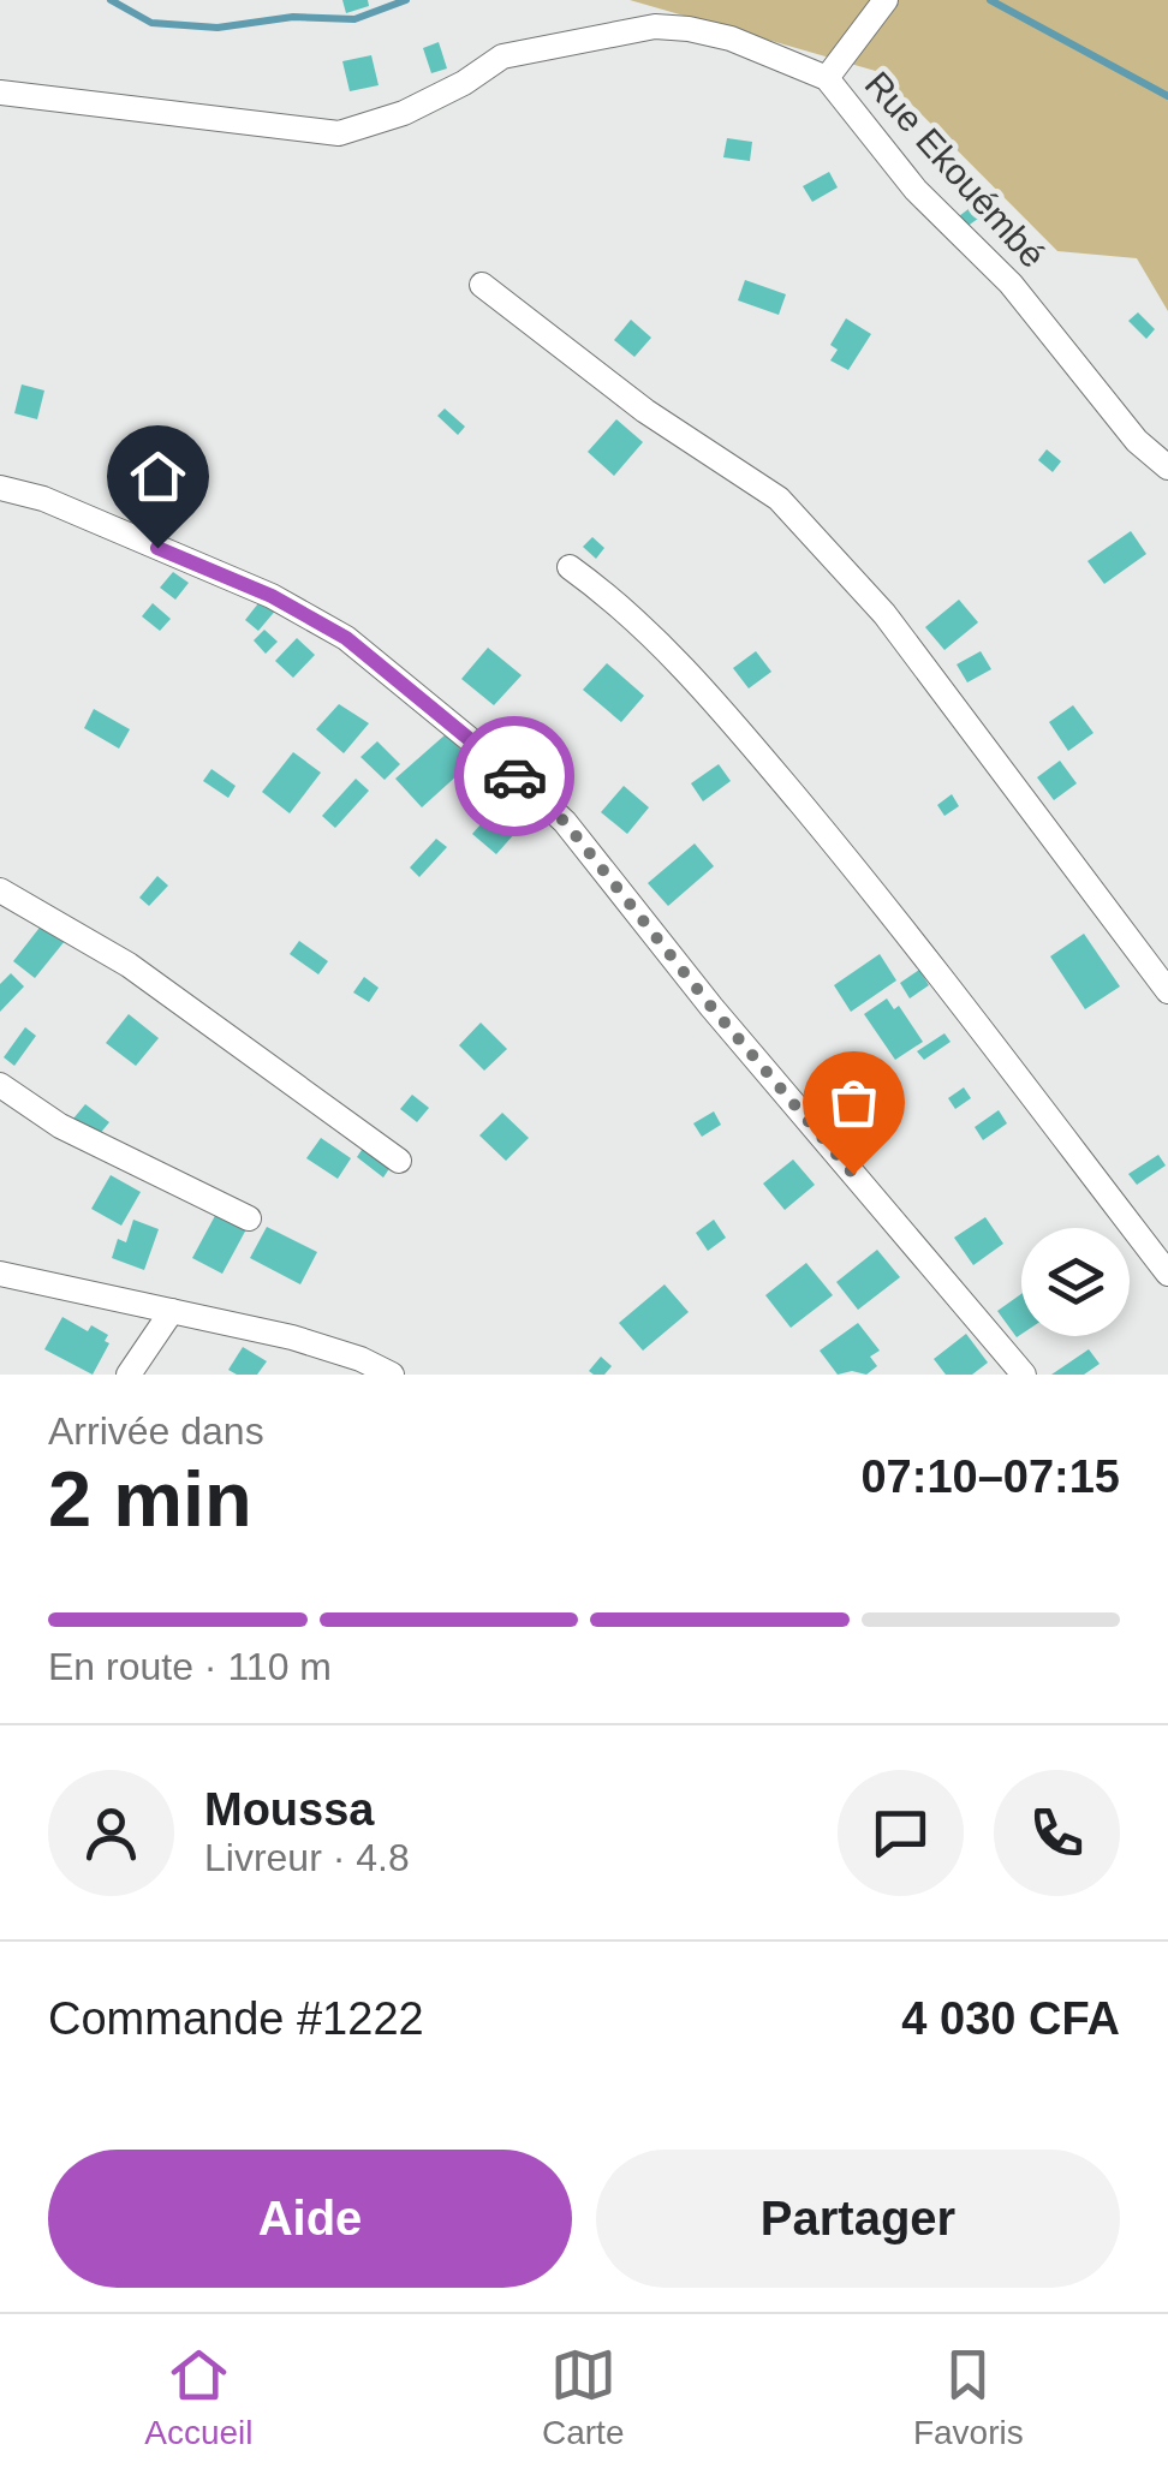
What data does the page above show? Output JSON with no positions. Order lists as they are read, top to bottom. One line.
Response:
{"streets":{"street":["Rue Ekouémbé"]},"page":{"heading":["2 min","Arrivée dans","07:10–07:15"],"panel":["Moussa","Livreur · 4.8","Commande #1222","4 030 CFA"],"bar":"En route · 110 m","buttons":["Aide","Partager"],"tabs":["Accueil","Carte","Favoris"]}}
